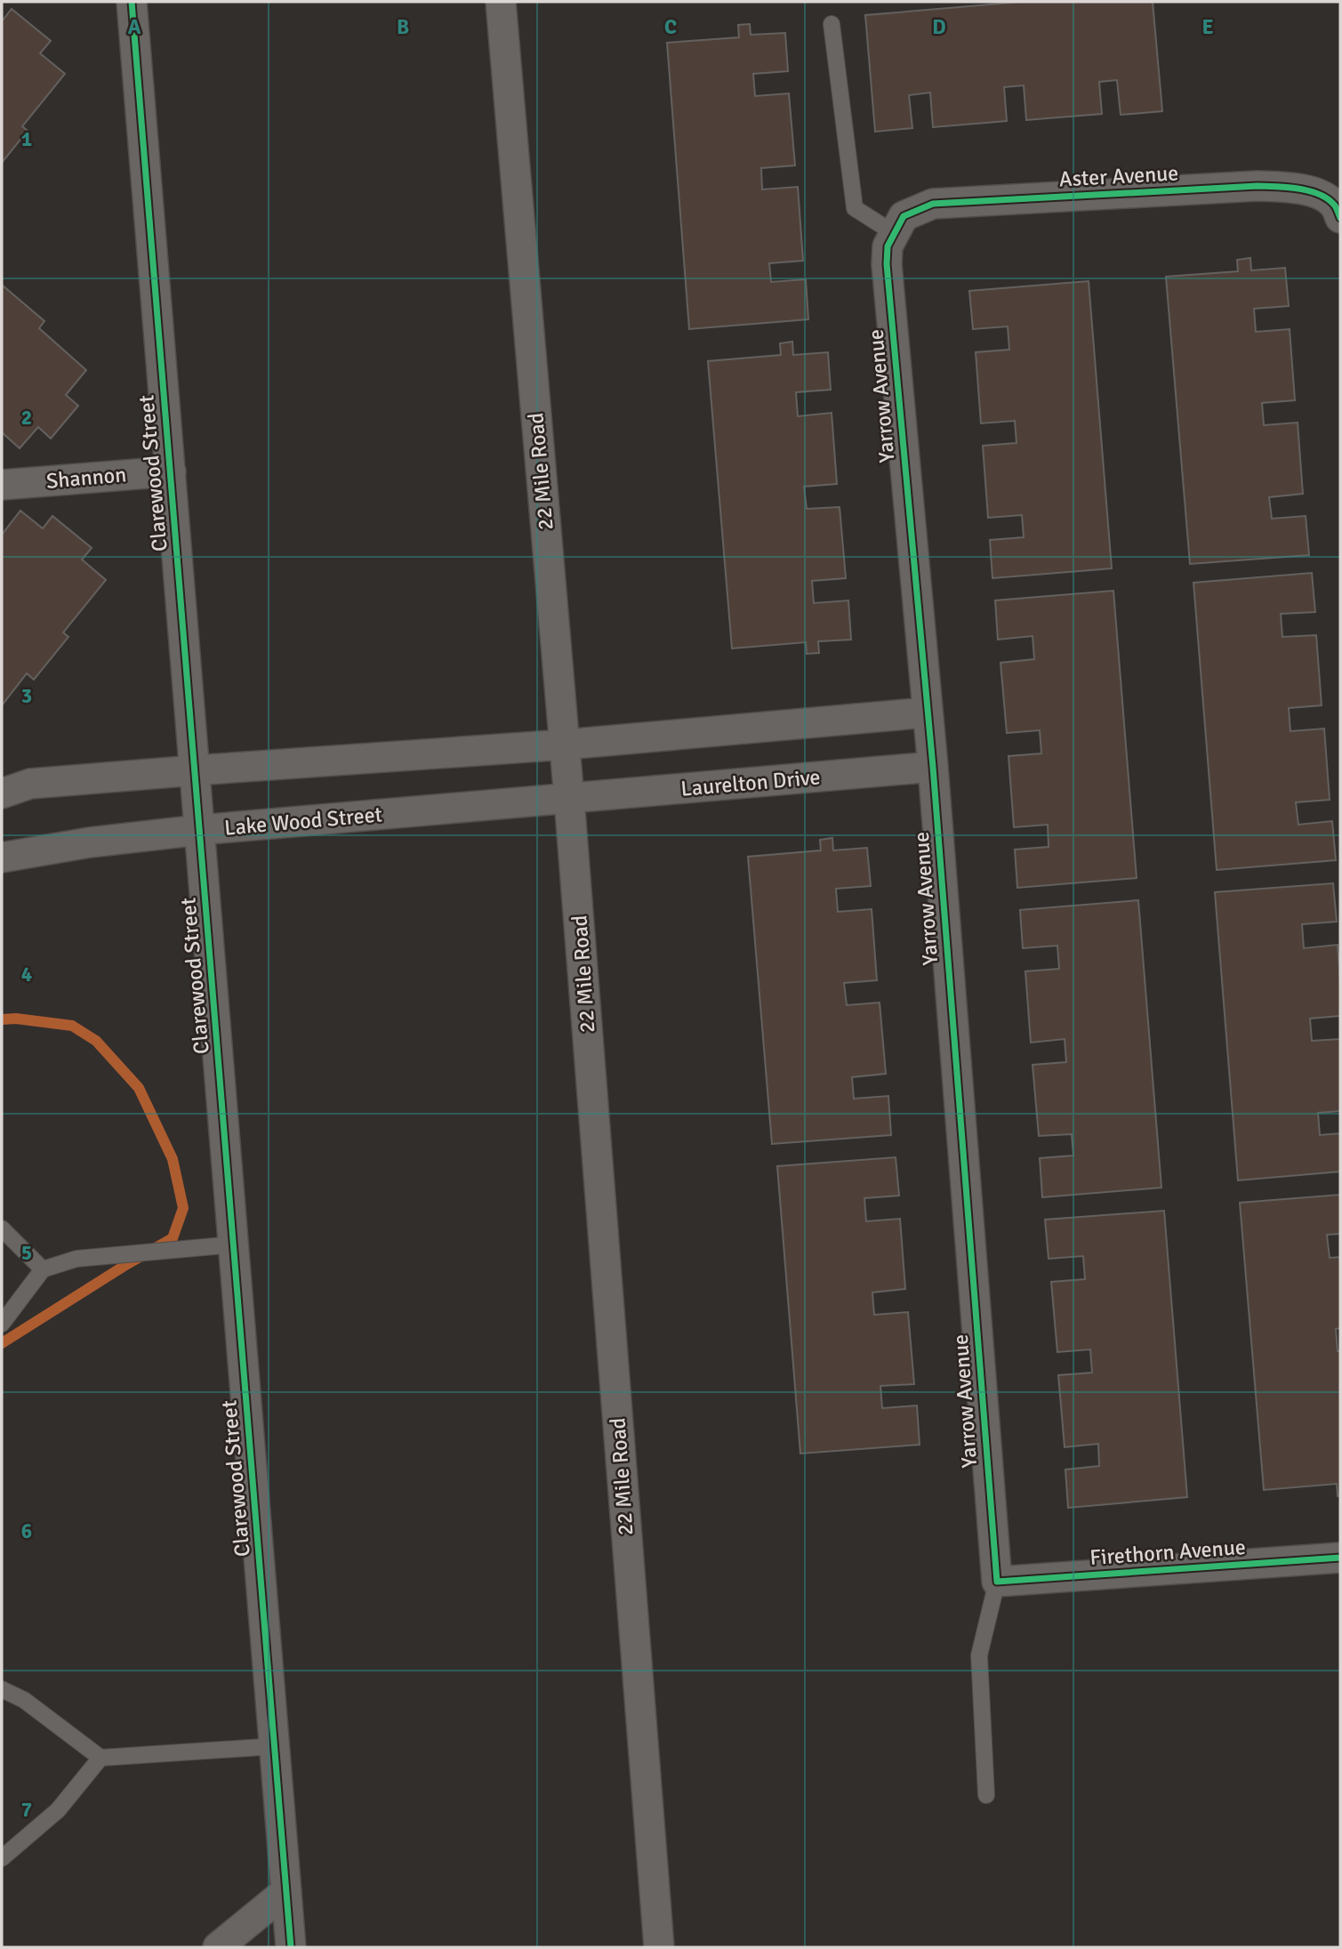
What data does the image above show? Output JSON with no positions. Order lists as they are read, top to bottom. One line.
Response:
{"streets":{"street":["Aster Avenue","Yarrow Avenue","22 Mile Road","Clarewood Street","Shannon","Laurelton Drive","Lake Wood Street","Firethorn Avenue"]},"crossings":[["Aster Avenue","Yarrow Avenue"],["Yarrow Avenue","Laurelton Drive"],["Yarrow Avenue","Firethorn Avenue"],["22 Mile Road","Laurelton Drive"],["22 Mile Road","Lake Wood Street"],["Clarewood Street","Shannon"],["Clarewood Street","Lake Wood Street"],["Laurelton Drive","Lake Wood Street"]],"grid":{"columns":["A","B","C","D","E"],"rows":["1","2","3","4","5","6","7"]}}
